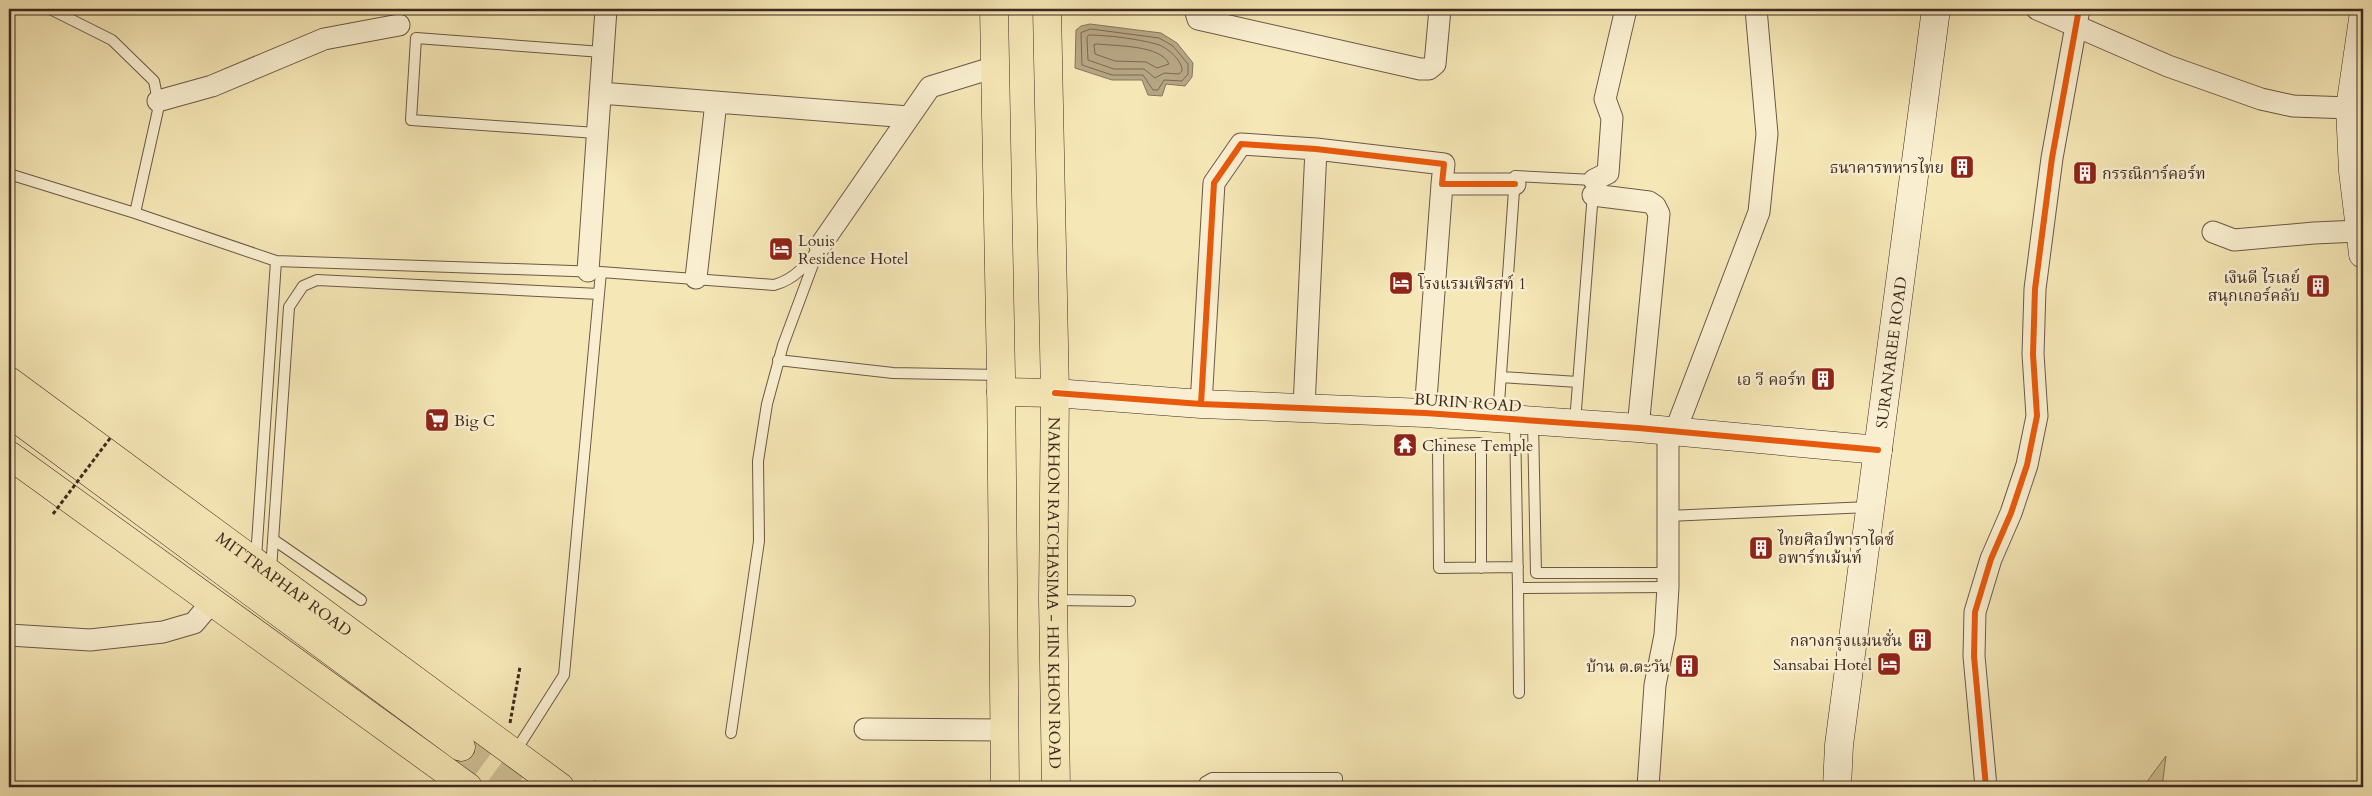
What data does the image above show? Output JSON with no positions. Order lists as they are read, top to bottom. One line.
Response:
{"streets":{"main road":["SURANAREE ROAD","BURIN ROAD","MITTRAPHAP ROAD","NAKHON RATCHASIMA - HIN KHON ROAD"]},"crossings":[["SURANAREE ROAD","BURIN ROAD"],["BURIN ROAD","NAKHON RATCHASIMA - HIN KHON ROAD"]],"places":{"building":["ธนาคารทหารไทย","กรรณิการ์คอร์ท","เงินดี ไรเลย์ สนุกเกอร์คลับ","เอ วี คอร์ท","ไทยศิลป์พาราไดซ์ อพาร์ทเม้นท์","กลางกรุงแมนชั่น","บ้าน ต.ตะวัน"],"hotel":["Louis Residence Hotel","โรงแรมเฟิรสท์ 1","Sansabai Hotel"],"supermarket":["Big C"],"temple":["Chinese Temple"]}}
